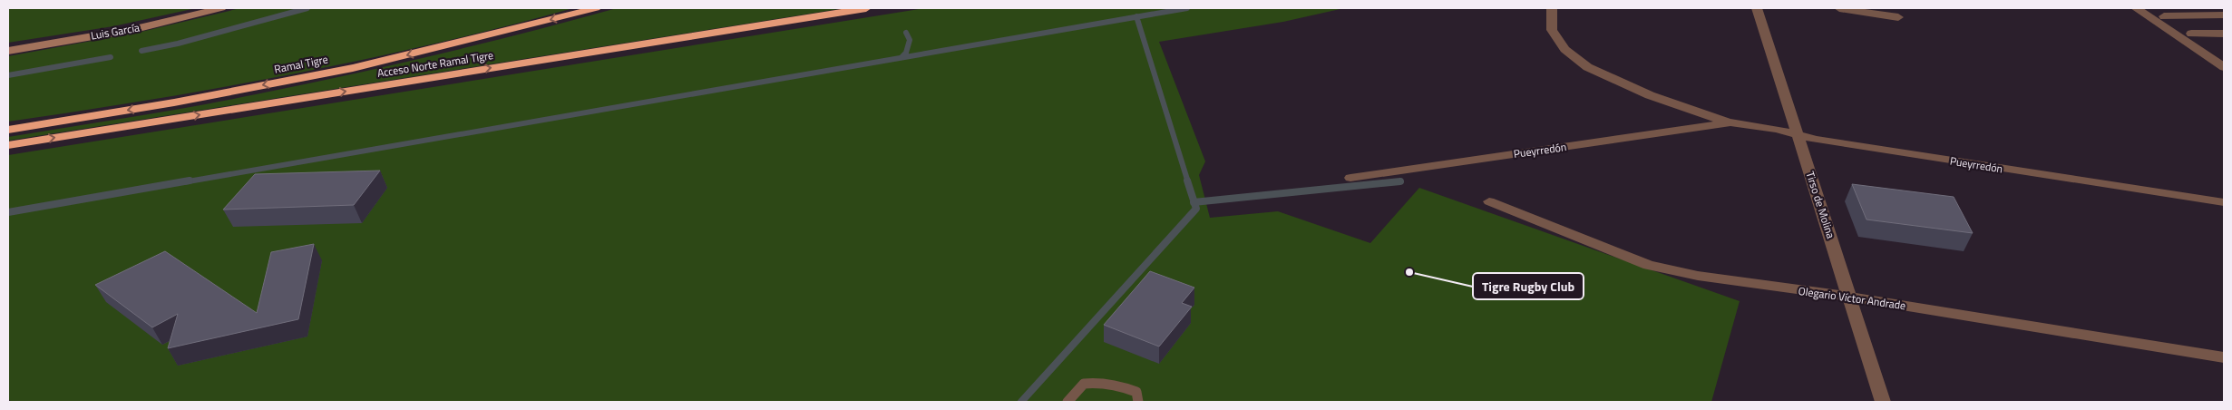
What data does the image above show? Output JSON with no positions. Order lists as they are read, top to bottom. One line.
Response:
{"streets":{"highway":["Ramal Tigre","Acceso Norte Ramal Tigre"],"street":["Luis García","Pueyrredón","Tirso de Molina","Olegario Víctor Andrade"]},"crossings":[["Pueyrredón","Tirso de Molina"],["Tirso de Molina","Olegario Víctor Andrade"]],"one_way":["Ramal Tigre","Acceso Norte Ramal Tigre"],"places":["Tigre Rugby Club"]}
